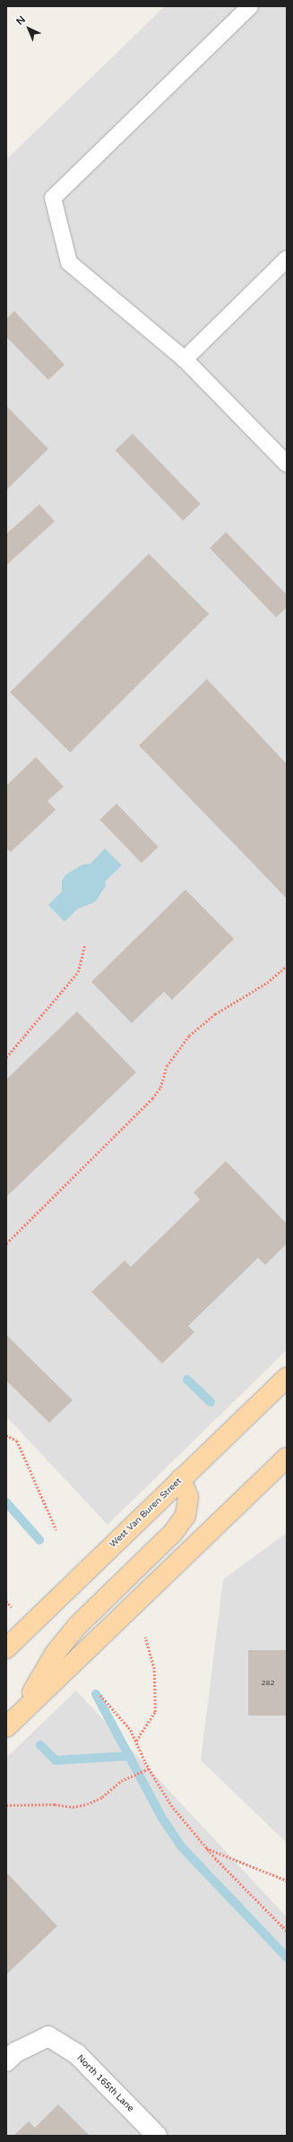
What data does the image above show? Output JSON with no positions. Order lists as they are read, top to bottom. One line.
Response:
{"streets":{"main road":["West Van Buren Street"],"street":["North 165th Lane"]},"house_numbers":["282"],"north":"top left"}
